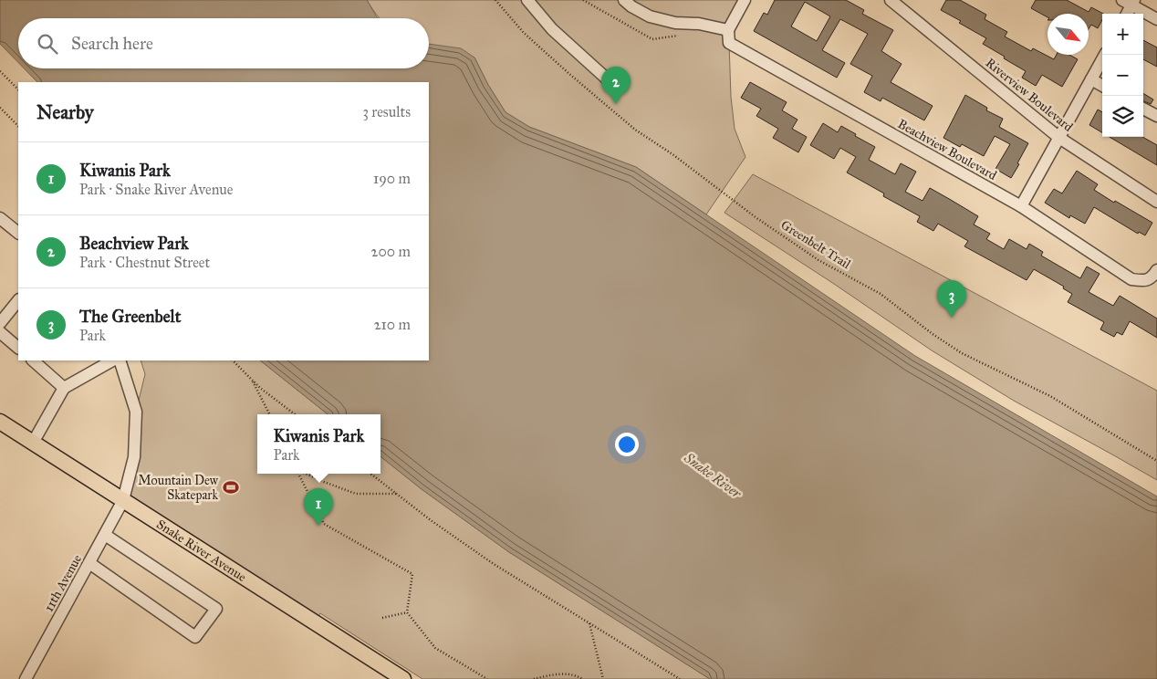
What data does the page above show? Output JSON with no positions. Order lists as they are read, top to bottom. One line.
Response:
{"streets":{"main road":["Snake River Avenue"],"street":["Riverview Boulevard","Beachview Boulevard","11th Avenue"],"path":["Greenbelt Trail"]},"crossings":[["Snake River Avenue","11th Avenue"]],"water":["Snake River"],"places":{"sports":["Mountain Dew Skatepark"]},"north":"bottom right","page":{"map_buttons":["+","−"],"search":"Search here","pins":["2","3","1"],"heading":["Nearby","3 results"],"list":[{"mark":"1","name":"Kiwanis Park","note":"Park · Snake River Avenue","value":"190 m"},{"mark":"2","name":"Beachview Park","note":"Park · Chestnut Street","value":"200 m"},{"mark":"3","name":"The Greenbelt","note":"Park","value":"210 m"}],"popup":["Kiwanis Park","Park"]}}
